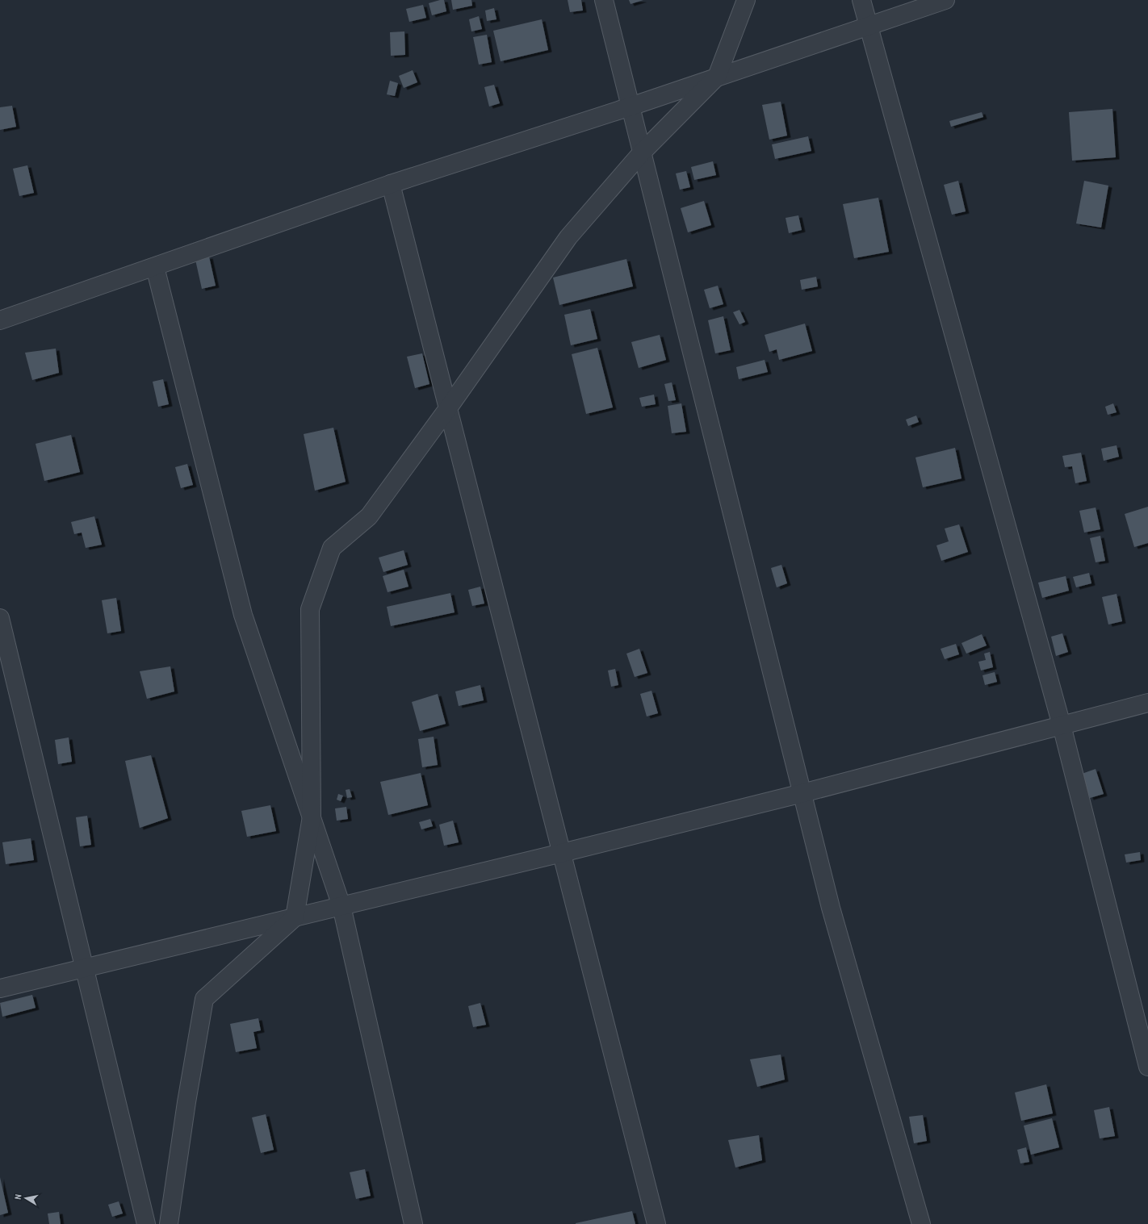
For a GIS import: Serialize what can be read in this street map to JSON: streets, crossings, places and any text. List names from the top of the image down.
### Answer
{
  "north": "left"
}
